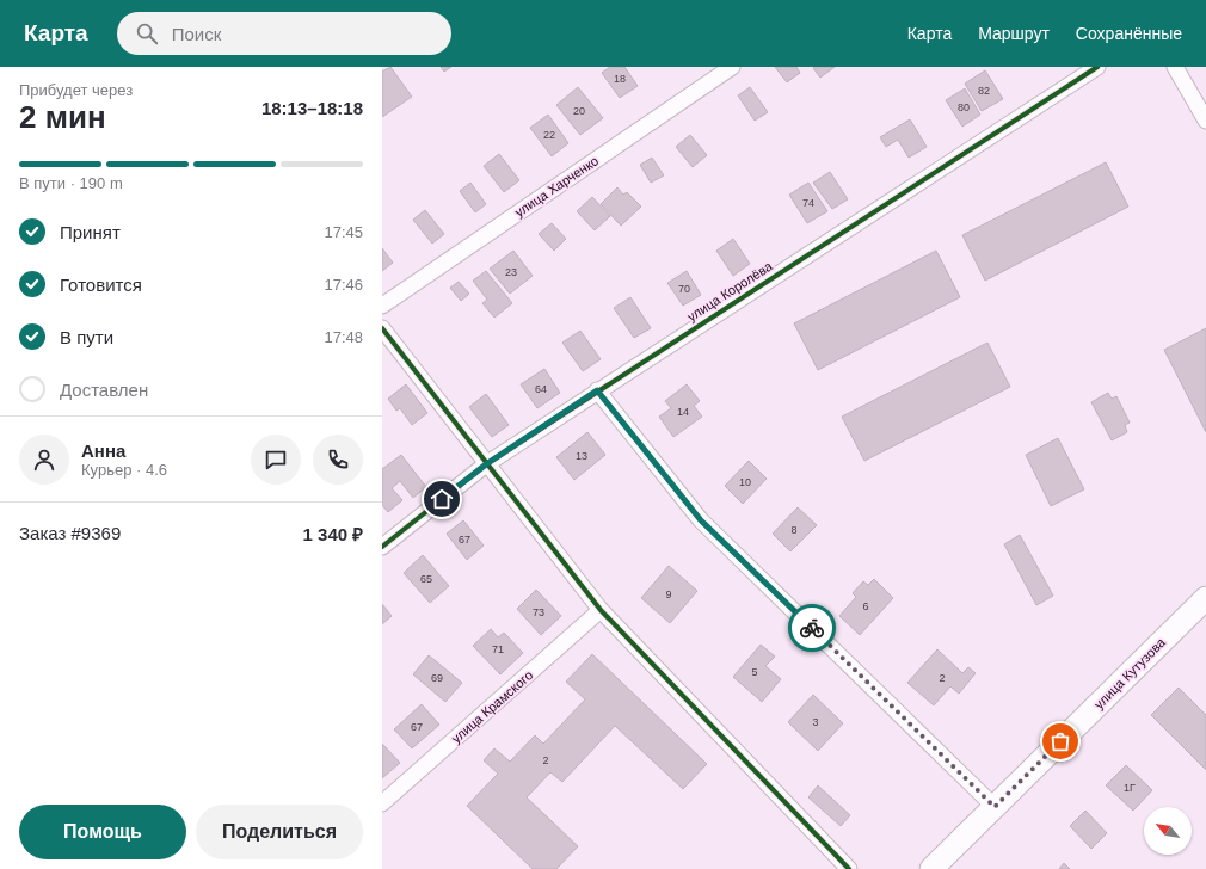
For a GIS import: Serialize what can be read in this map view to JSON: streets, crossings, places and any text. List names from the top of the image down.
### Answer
{
  "streets": {
    "main road": ["улица Кутузова"],
    "street": ["улица Харченко", "улица Королёва", "улица Крамского"]
  },
  "house_numbers": [
    "18",
    "82",
    "80",
    "20",
    "22",
    "74",
    "23",
    "70",
    "64",
    "14",
    "13",
    "10",
    "8",
    "67",
    "65",
    "9",
    "6",
    "73",
    "71",
    "5",
    "69",
    "2",
    "3",
    "67",
    "2",
    "1Г"
  ],
  "north": "top left",
  "page": {
    "header": "Карта",
    "search": "Поиск",
    "nav": ["Карта", "Маршрут", "Сохранённые"],
    "heading": ["2 мин", "Прибудет через", "18:13–18:18"],
    "panel": [
      "Анна",
      "Курьер · 4.6",
      "Заказ #9369",
      "1 340 ₽"
    ],
    "bar": "В пути · 190 m",
    "list": [
      ["Принят", "17:45"],
      ["Готовится", "17:46"],
      ["В пути", "17:48"],
      "Доставлен"
    ],
    "buttons": ["Помощь", "Поделиться"]
  }
}
